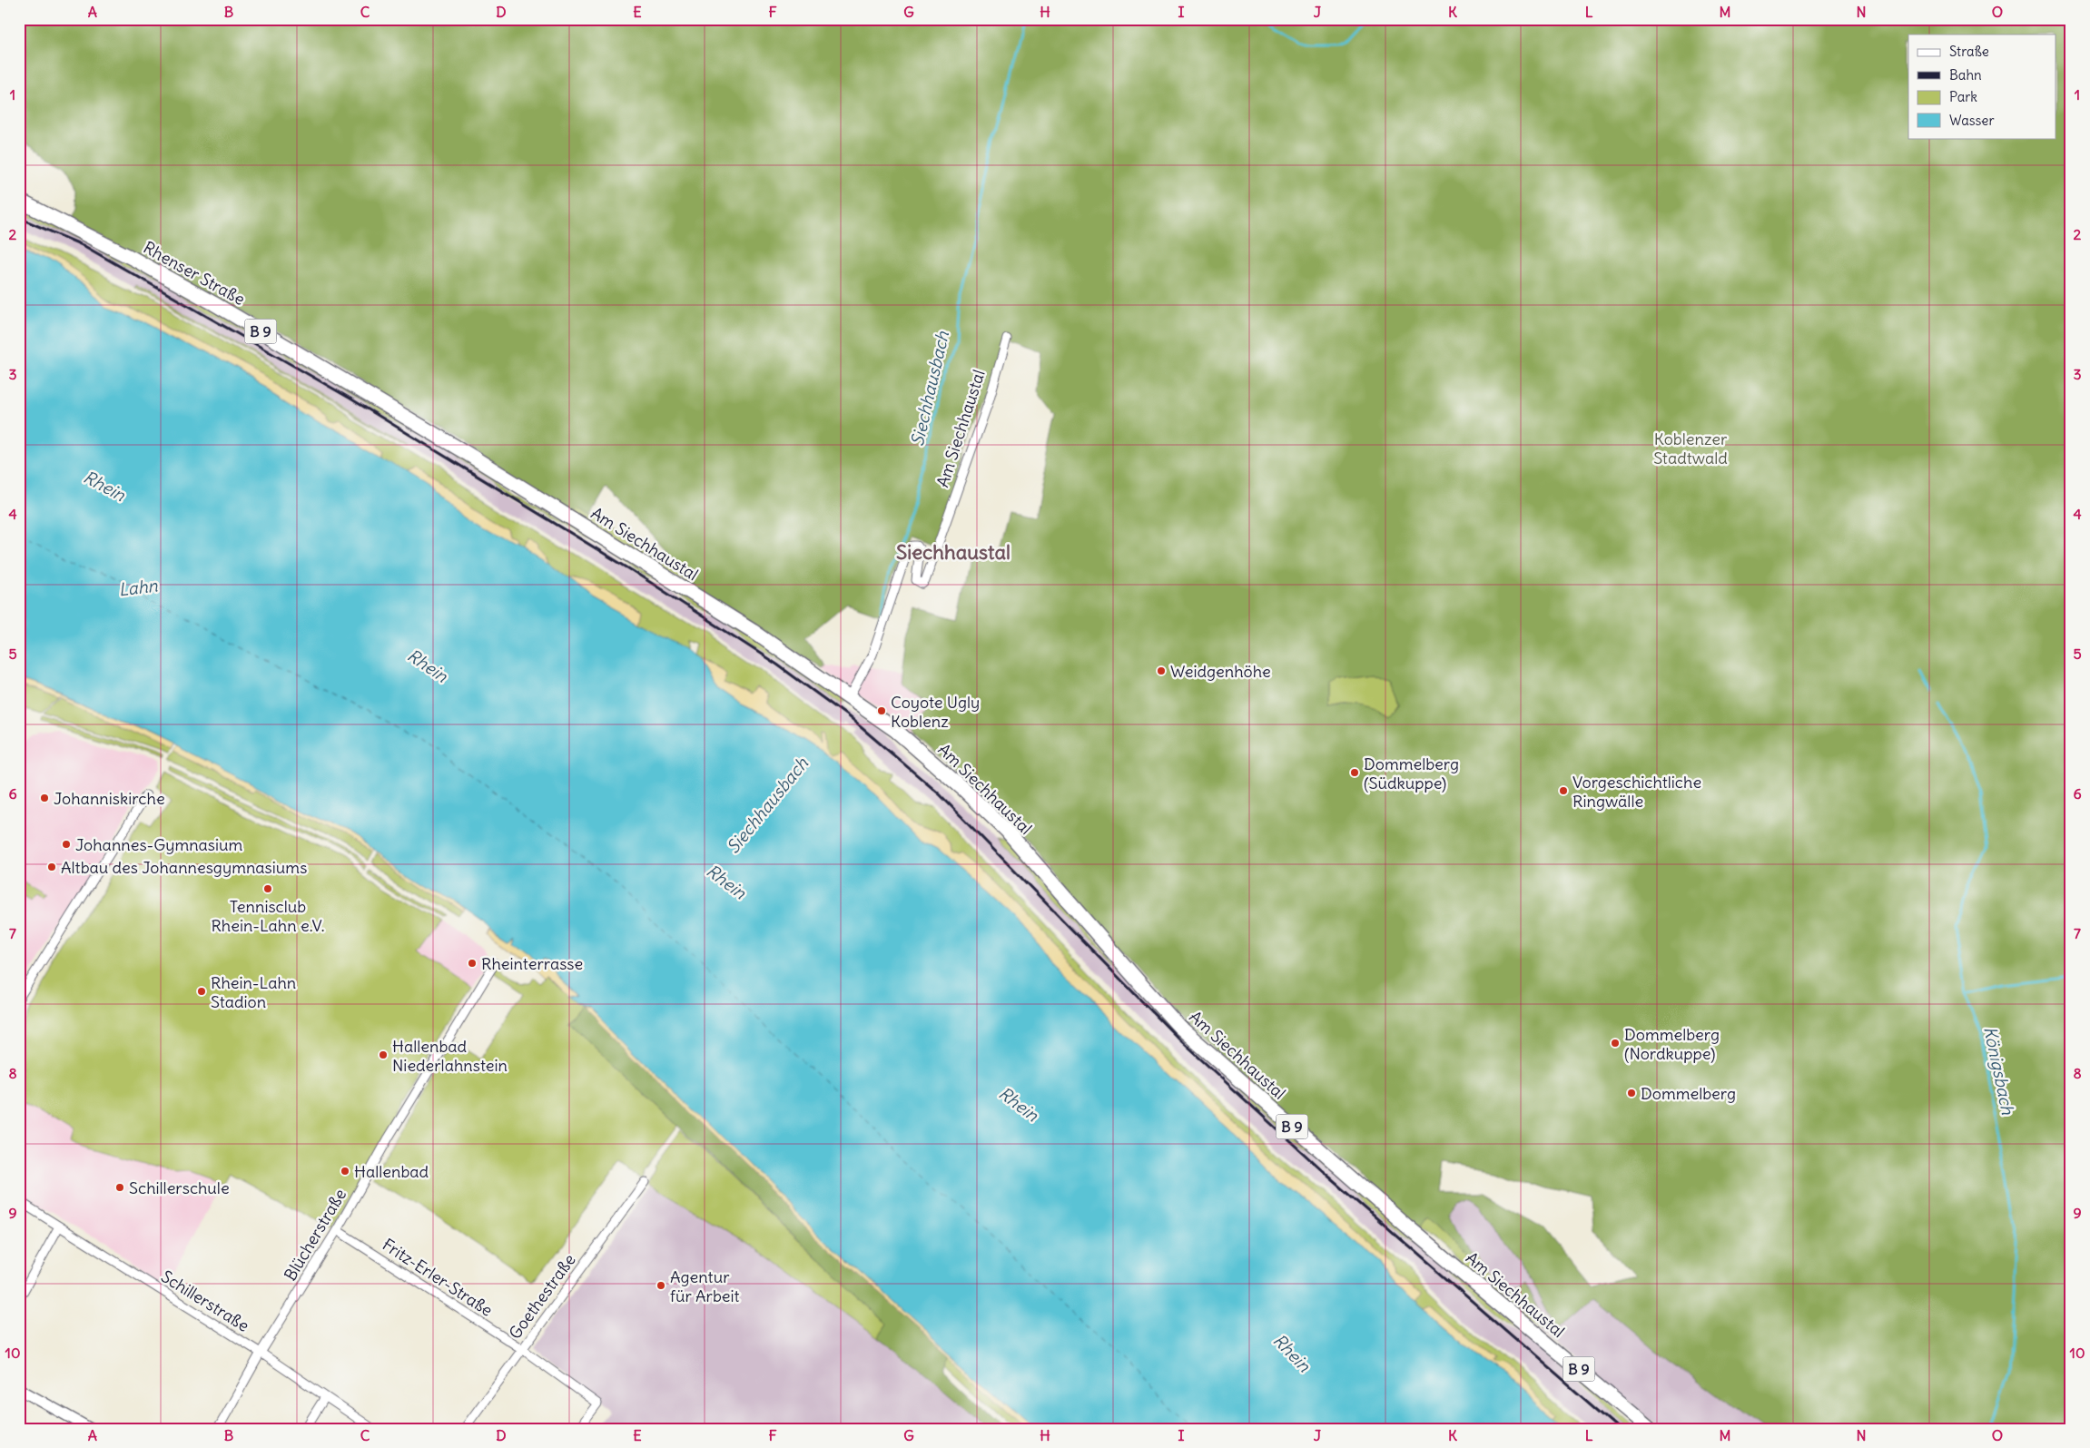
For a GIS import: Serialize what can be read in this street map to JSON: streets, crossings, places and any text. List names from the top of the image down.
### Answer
{
  "streets": {
    "main road": ["Rhenser Straße", "B 9", "Am Siechhaustal"],
    "street": [
      "Blücherstraße",
      "Fritz-Erler-Straße",
      "Goethestraße",
      "Schillerstraße"
    ]
  },
  "crossings": [
    ["Rhenser Straße", "Am Siechhaustal"],
    ["Blücherstraße", "Fritz-Erler-Straße"],
    ["Blücherstraße", "Schillerstraße"],
    ["Fritz-Erler-Straße", "Goethestraße"]
  ],
  "districts": ["Siechhaustal"],
  "water": [
    "Siechhausbach",
    "Rhein",
    "Lahn",
    "Königsbach"
  ],
  "parks": ["Koblenzer Stadtwald"],
  "places": [
    "Weidgenhöhe",
    "Coyote Ugly Koblenz",
    "Dommelberg (Südkuppe)",
    "Vorgeschichtliche Ringwälle",
    "Johanniskirche",
    "Johannes-Gymnasium",
    "Altbau des Johannesgymnasiums",
    "Tennisclub Rhein-Lahn e.V.",
    "Rheinterrasse",
    "Rhein-Lahn Stadion",
    "Dommelberg (Nordkuppe)",
    "Hallenbad Niederlahnstein",
    "Dommelberg",
    "Hallenbad",
    "Schillerschule",
    "Agentur für Arbeit"
  ],
  "legend": [
    "Straße",
    "Bahn",
    "Park",
    "Wasser"
  ],
  "grid": {
    "columns": [
      "A",
      "B",
      "C",
      "D",
      "E",
      "F",
      "G",
      "H",
      "I",
      "J",
      "K",
      "L",
      "M",
      "N",
      "O"
    ],
    "rows": [
      "1",
      "2",
      "3",
      "4",
      "5",
      "6",
      "7",
      "8",
      "9",
      "10"
    ]
  }
}
